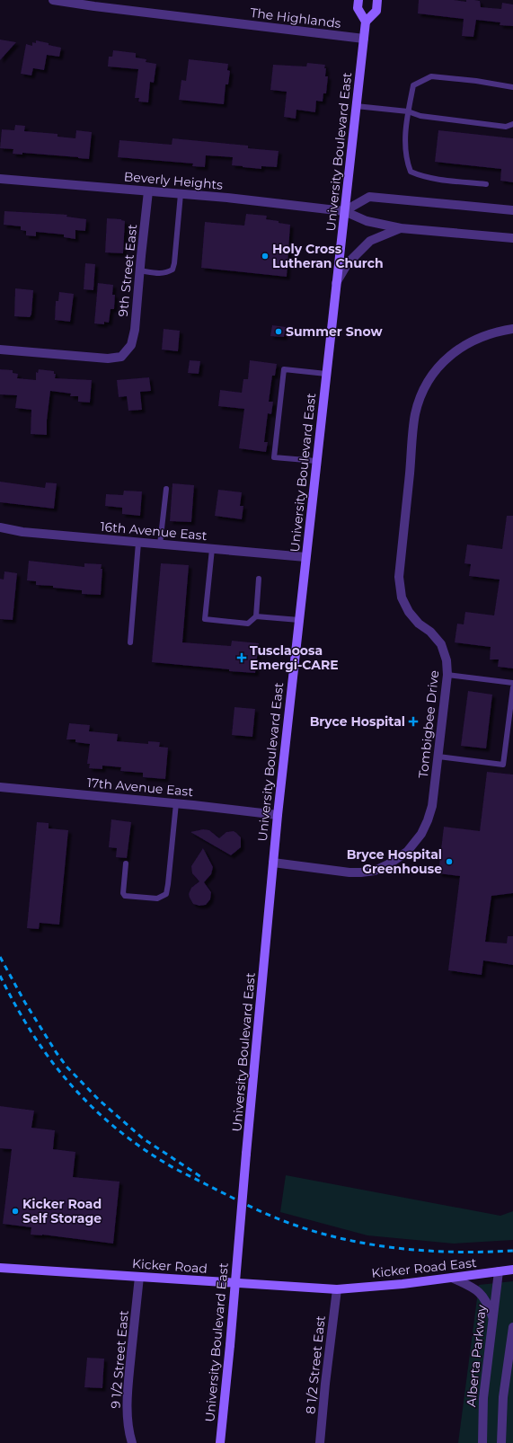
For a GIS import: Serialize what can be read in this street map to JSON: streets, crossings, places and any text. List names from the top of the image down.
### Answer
{
  "streets": {
    "main road": ["University Boulevard East", "Kicker Road", "Kicker Road East"],
    "street": [
      "The Highlands",
      "Beverly Heights",
      "9th Street East",
      "16th Avenue East",
      "Tombigbee Drive",
      "17th Avenue East",
      "Alberta Parkway",
      "9 1/2 Street East",
      "8 1/2 Street East"
    ]
  },
  "crossings": [
    ["The Highlands", "University Boulevard East"],
    ["University Boulevard East", "Beverly Heights"],
    ["University Boulevard East", "16th Avenue East"],
    ["University Boulevard East", "Tombigbee Drive"],
    ["University Boulevard East", "17th Avenue East"],
    ["Beverly Heights", "9th Street East"],
    ["Kicker Road", "Kicker Road East"],
    ["Kicker Road", "9 1/2 Street East"],
    ["Kicker Road", "8 1/2 Street East"],
    ["Kicker Road East", "Alberta Parkway"],
    ["Kicker Road East", "8 1/2 Street East"]
  ],
  "places": {
    "other": [
      "Holy Cross Lutheran Church",
      "Summer Snow",
      "Bryce Hospital Greenhouse",
      "Kicker Road Self Storage"
    ],
    "health": ["Tusclaoosa Emergi-CARE", "Bryce Hospital"]
  }
}
